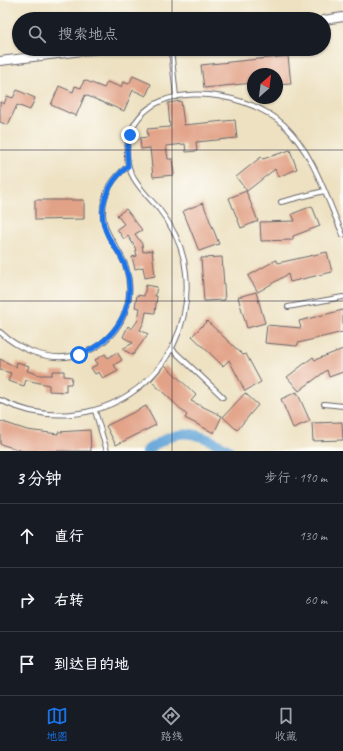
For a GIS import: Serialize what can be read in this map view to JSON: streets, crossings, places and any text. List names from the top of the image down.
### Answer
{
  "north": "top right",
  "page": {
    "search": "搜索地点",
    "heading": ["3 分钟", "步行 · 190 m"],
    "list": [
      ["直行", "130 m"],
      ["右转", "60 m"],
      "到达目的地"
    ],
    "nav": ["地图", "路线", "收藏"]
  }
}
